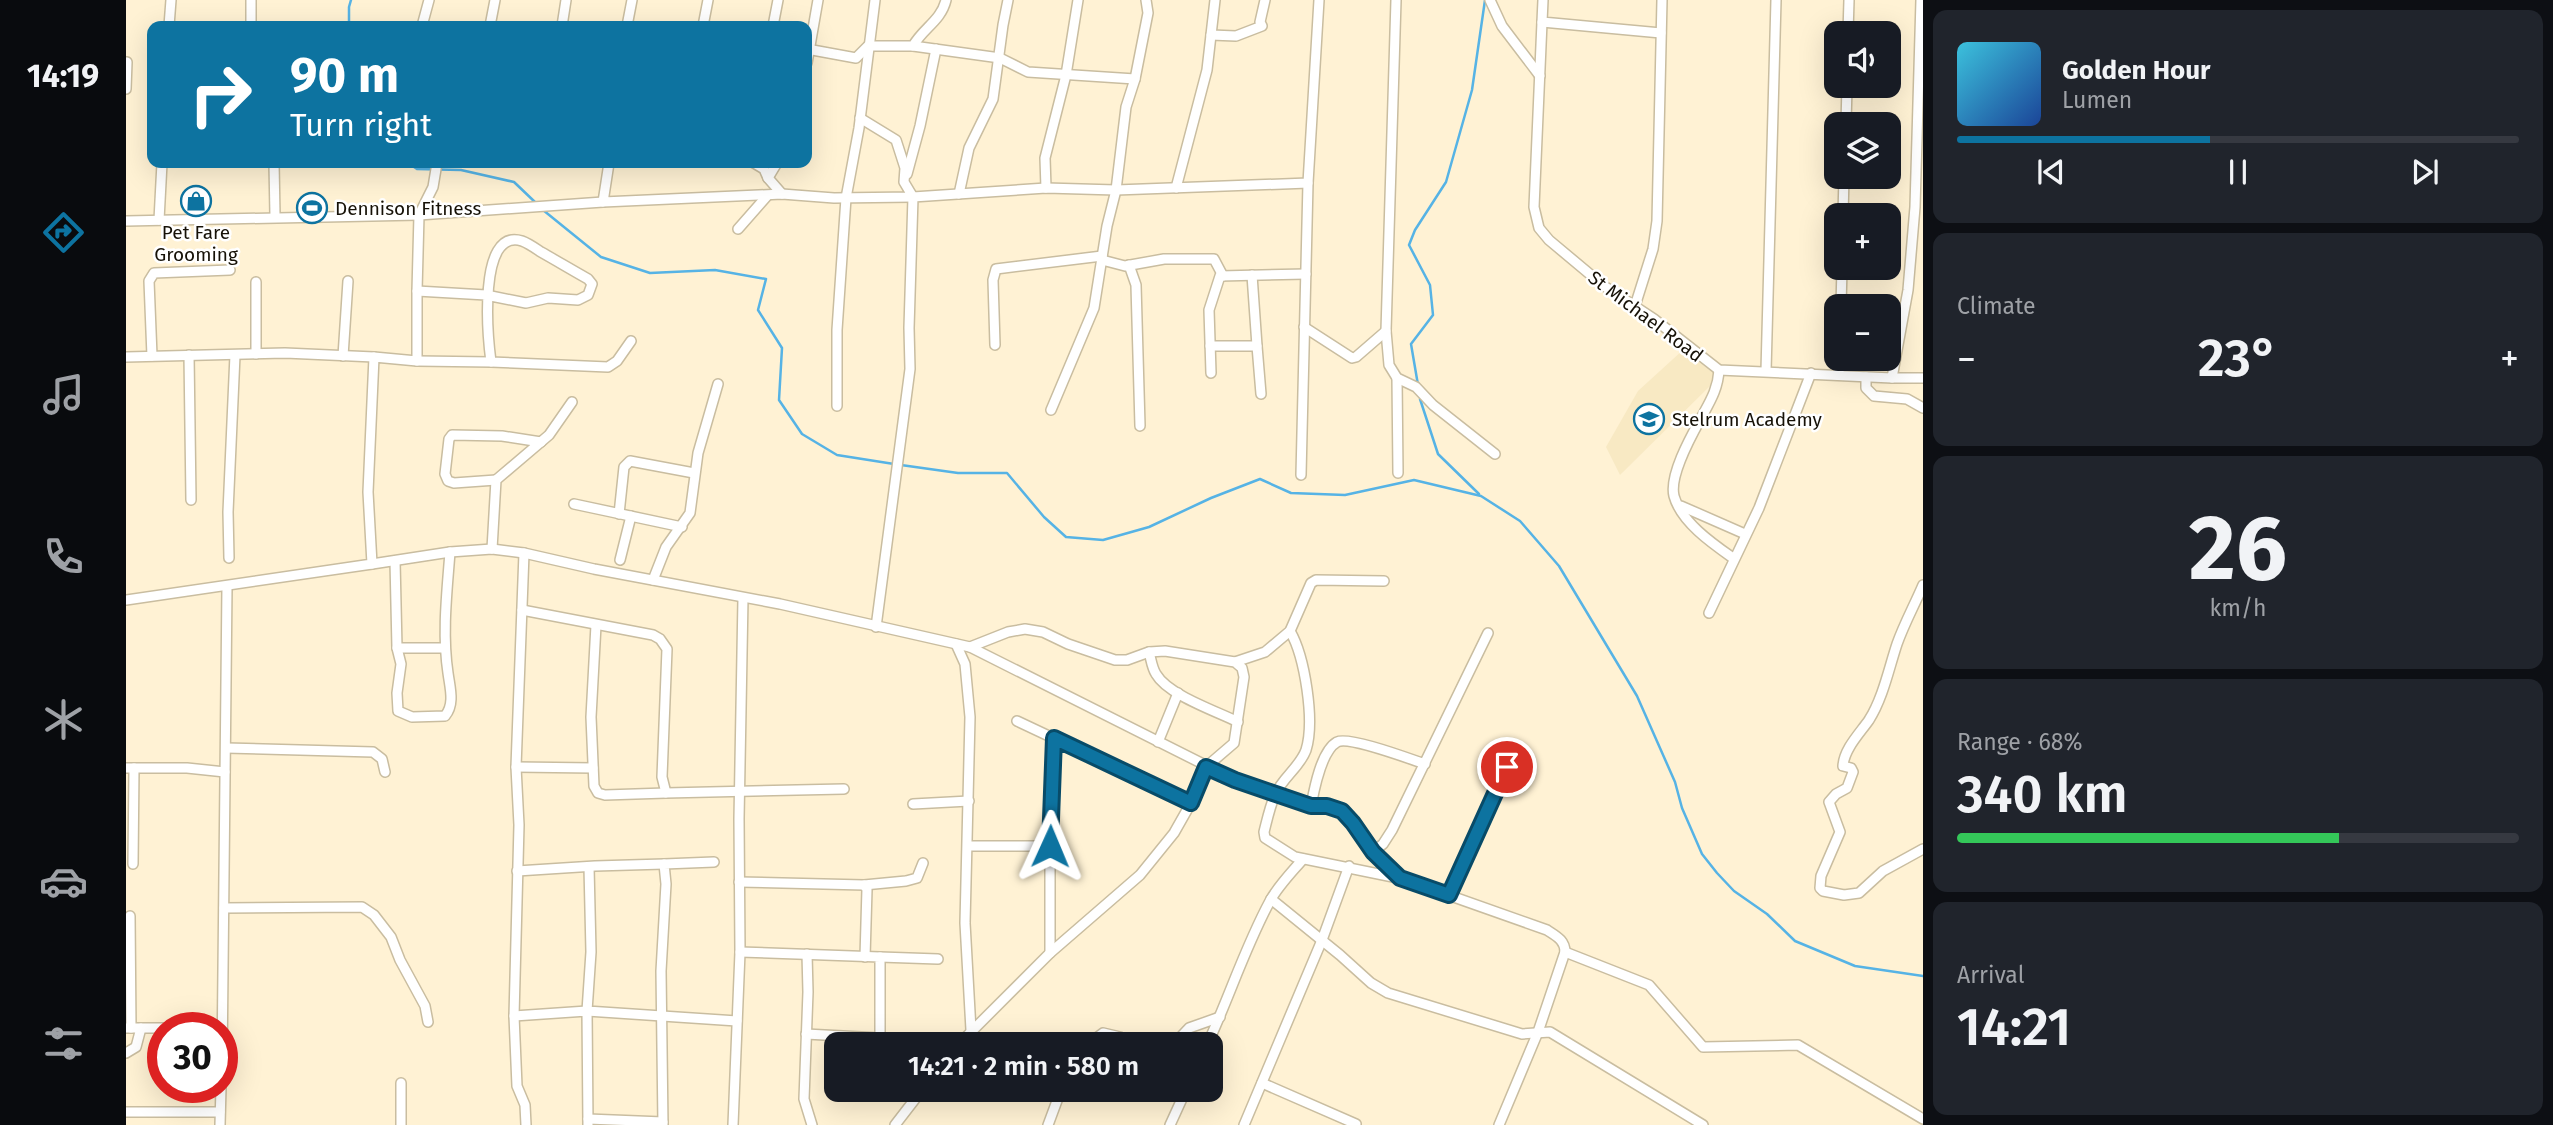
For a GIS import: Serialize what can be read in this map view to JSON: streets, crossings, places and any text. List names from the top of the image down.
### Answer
{
  "streets": {
    "street": ["St Michael Road"]
  },
  "places": {
    "shop": ["Pet Fare Grooming"],
    "sports": ["Dennison Fitness"],
    "school or university": ["Stelrum Academy"]
  },
  "page": {
    "tabs": "14:19",
    "map_buttons": ["+", "−"],
    "turn": ["90 m", "Turn right"],
    "song": ["Golden Hour", "Lumen"],
    "tile": [
      "Climate",
      ["26", "km/h"],
      ["Range · 68%", "340 km"],
      ["Arrival", "14:21"]
    ],
    "heat": ["−", "23°", "+"],
    "limit": "30",
    "trip": "14:21 · 2 min · 580 m"
  }
}
